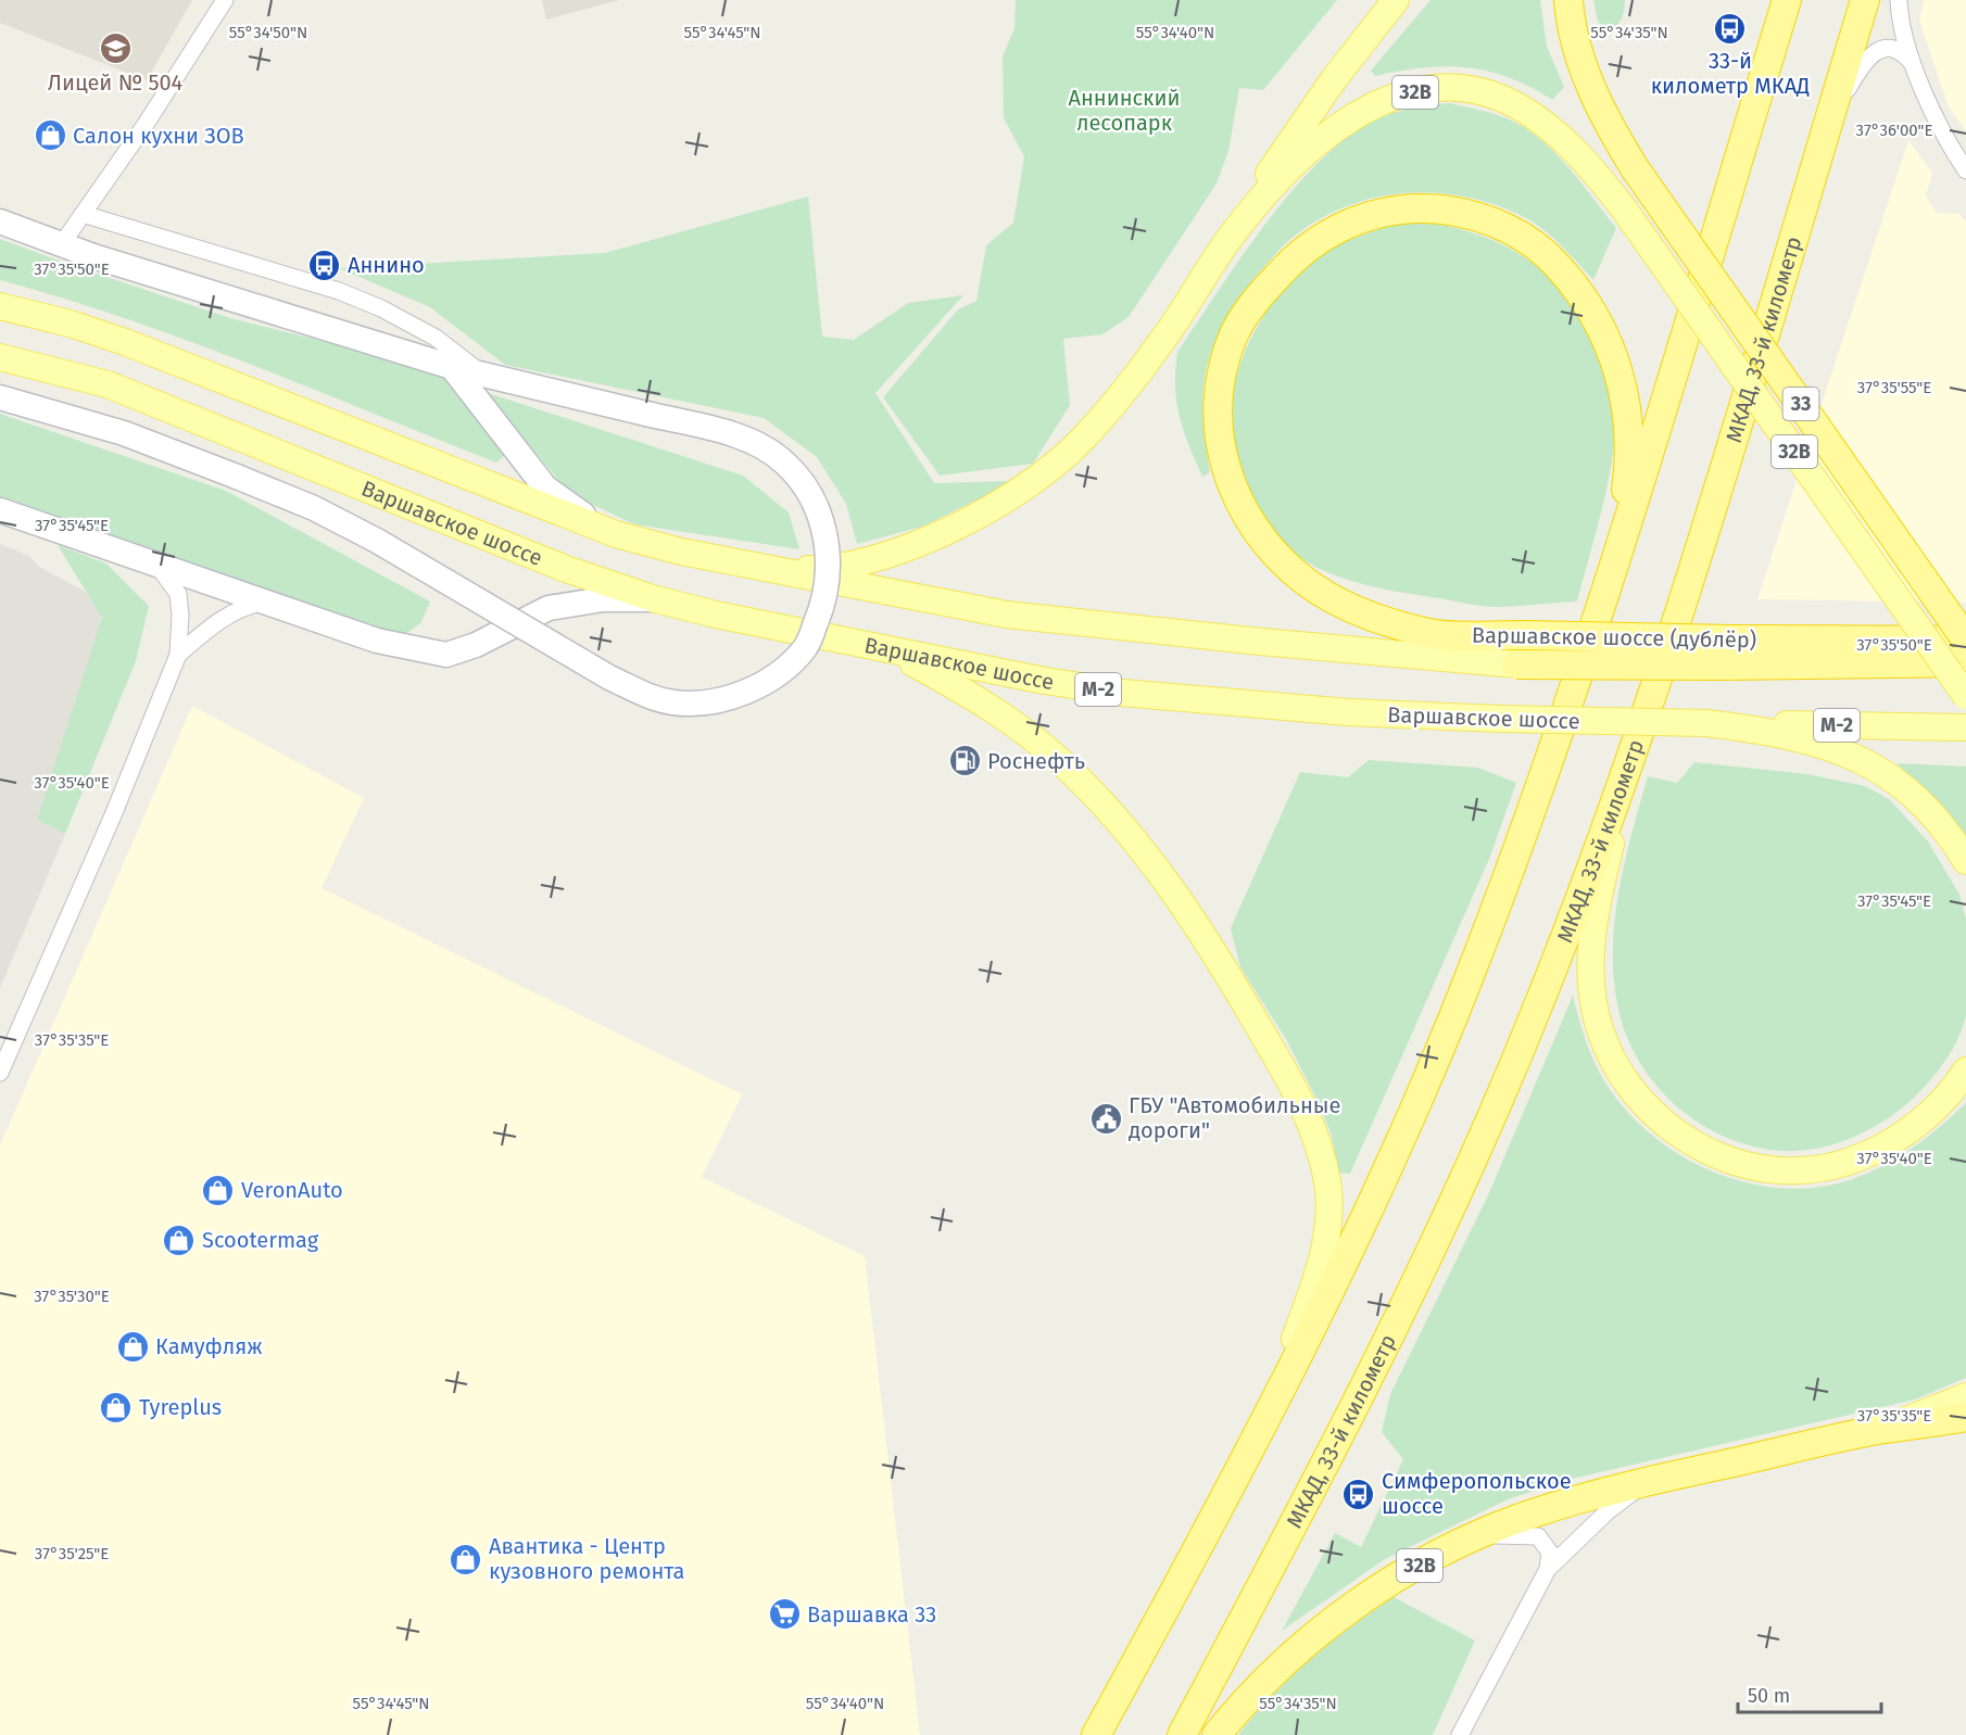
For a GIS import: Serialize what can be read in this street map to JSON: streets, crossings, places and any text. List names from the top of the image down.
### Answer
{
  "streets": {
    "highway": [
      "32B",
      "МКАД, 33-й километр",
      "33",
      "Варшавское шоссе (дублёр)"
    ],
    "main road": ["Варшавское шоссе", "М-2"]
  },
  "crossings": [
    ["33", "Варшавское шоссе (дублёр)"]
  ],
  "parks": ["Аннинский лесопарк"],
  "places": {
    "bus stop": ["33-й километр МКАД", "Аннино", "Симферопольское шоссе"],
    "school or university": ["Лицей № 504"],
    "shop": [
      "Салон кухни ЗОВ",
      "VeronAuto",
      "Scootermag",
      "Камуфляж",
      "Tyreplus",
      "Авантика - Центр кузовного ремонта"
    ],
    "fuel station": ["Роснефть"],
    "public building": ["ГБУ \"Автомобильные дороги\""],
    "supermarket": ["Варшавка 33"]
  },
  "scale_bar": "50 m",
  "coordinates": [
    "55°34'50\"N",
    "55°34'45\"N",
    "55°34'40\"N",
    "55°34'35\"N",
    "37°36'00\"E",
    "37°35'50\"E",
    "37°35'55\"E",
    "37°35'45\"E",
    "37°35'40\"E",
    "37°35'35\"E",
    "37°35'30\"E",
    "37°35'25\"E"
  ]
}
